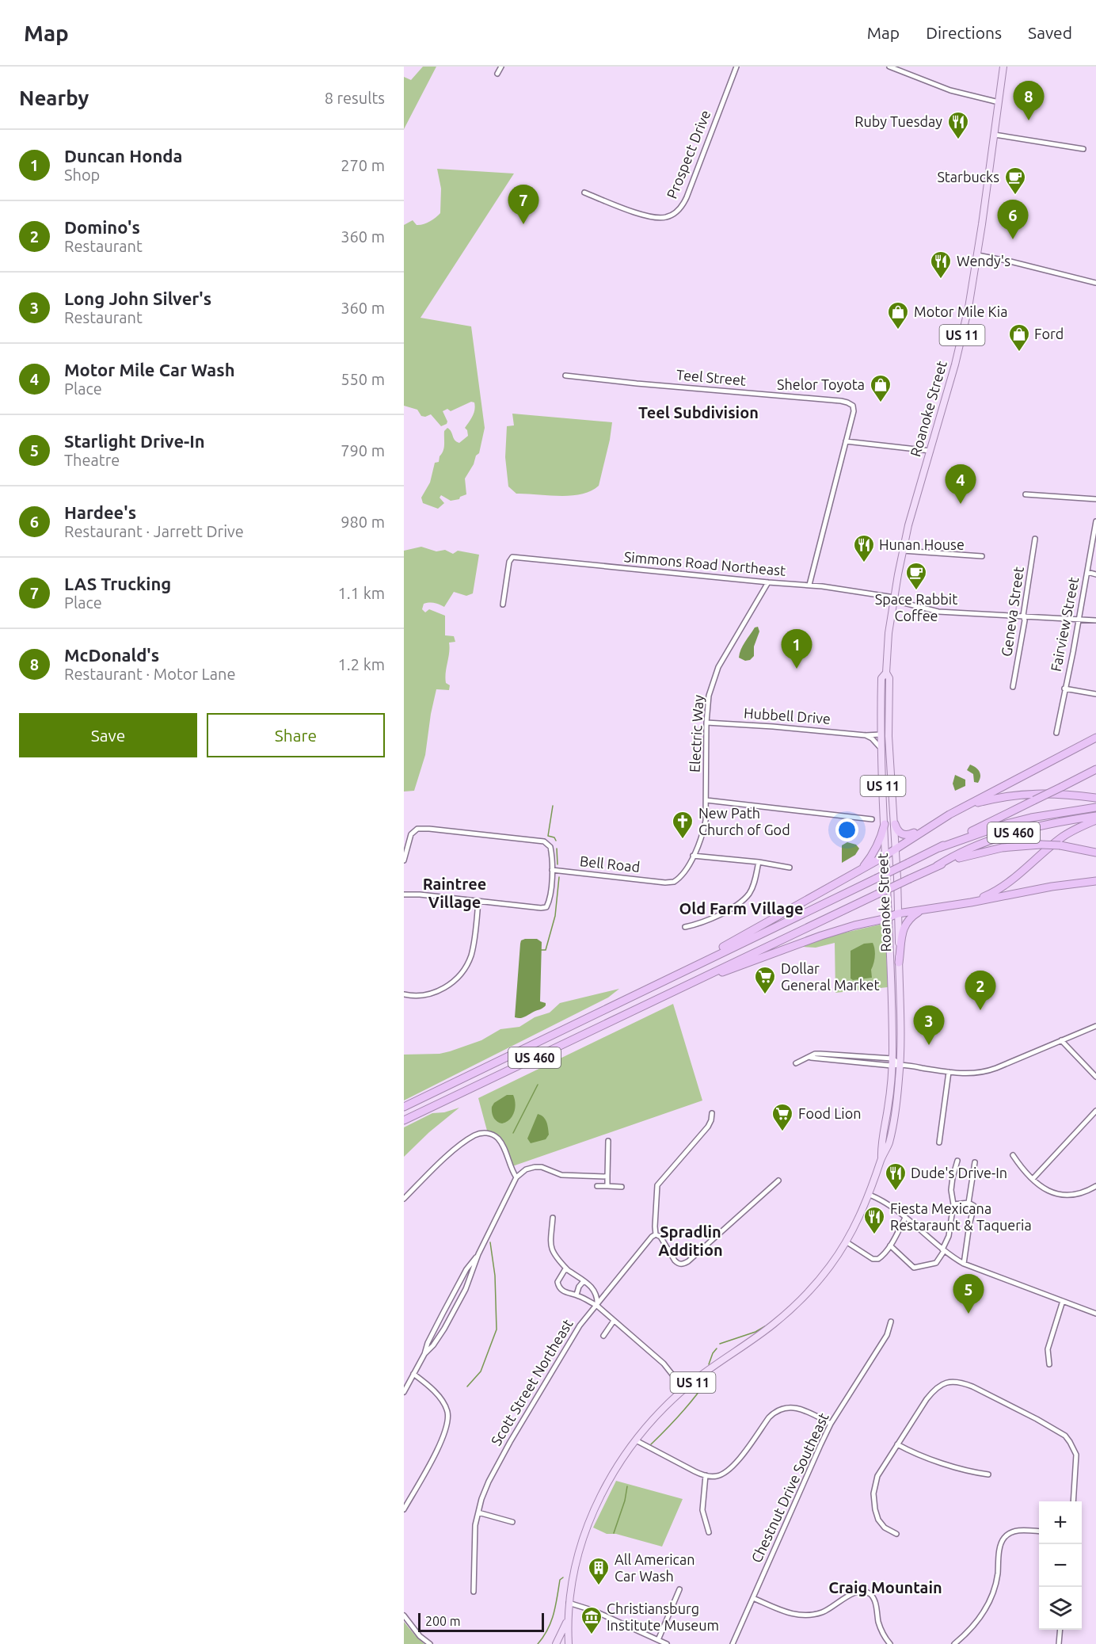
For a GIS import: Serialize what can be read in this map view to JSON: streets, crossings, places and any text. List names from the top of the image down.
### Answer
{
  "streets": {
    "highway": ["US 460"],
    "main road": ["US 11", "Roanoke Street"],
    "street": [
      "Prospect Drive",
      "Teel Street",
      "Simmons Road Northeast",
      "Geneva Street",
      "Fairview Street",
      "Hubbell Drive",
      "Electric Way",
      "Bell Road",
      "Scott Street Northeast",
      "Chestnut Drive Southeast"
    ]
  },
  "crossings": [
    ["Roanoke Street", "Simmons Road Northeast"],
    ["Roanoke Street", "Hubbell Drive"],
    ["Simmons Road Northeast", "Geneva Street"],
    ["Simmons Road Northeast", "Fairview Street"],
    ["Simmons Road Northeast", "Electric Way"],
    ["Hubbell Drive", "Electric Way"],
    ["Electric Way", "Bell Road"]
  ],
  "districts": [
    "Teel Subdivision",
    "Raintree Village",
    "Old Farm Village",
    "Spradlin Addition",
    "Craig Mountain"
  ],
  "places": {
    "restaurant": [
      "Ruby Tuesday",
      "Wendy's",
      "Hunan House",
      "Dude's Drive-In",
      "Fiesta Mexicana Restaraunt & Taqueria"
    ],
    "cafe": ["Starbucks", "Space Rabbit Coffee"],
    "shop": ["Motor Mile Kia", "Ford", "Shelor Toyota"],
    "church": ["New Path Church of God"],
    "supermarket": ["Dollar General Market", "Food Lion"],
    "building": ["All American Car Wash"],
    "museum": ["Christiansburg Institute Museum"]
  },
  "scale_bar": "200 m",
  "page": {
    "header": "Map",
    "nav": ["Map", "Directions", "Saved"],
    "heading": ["Nearby", "8 results"],
    "pins": [
      "8",
      "7",
      "6",
      "4",
      "1",
      "2",
      "3",
      "5"
    ],
    "list": [
      {
        "mark": "1",
        "name": "Duncan Honda",
        "note": "Shop",
        "value": "270 m"
      },
      {
        "mark": "2",
        "name": "Domino's",
        "note": "Restaurant",
        "value": "360 m"
      },
      {
        "mark": "3",
        "name": "Long John Silver's",
        "note": "Restaurant",
        "value": "360 m"
      },
      {
        "mark": "4",
        "name": "Motor Mile Car Wash",
        "note": "Place",
        "value": "550 m"
      },
      {
        "mark": "5",
        "name": "Starlight Drive-In",
        "note": "Theatre",
        "value": "790 m"
      },
      {
        "mark": "6",
        "name": "Hardee's",
        "note": "Restaurant · Jarrett Drive",
        "value": "980 m"
      },
      {
        "mark": "7",
        "name": "LAS Trucking",
        "note": "Place",
        "value": "1.1 km"
      },
      {
        "mark": "8",
        "name": "McDonald's",
        "note": "Restaurant · Motor Lane",
        "value": "1.2 km"
      }
    ],
    "buttons": ["Save", "Share"],
    "map_buttons": ["+", "−"],
    "scale": "200 m"
  }
}
